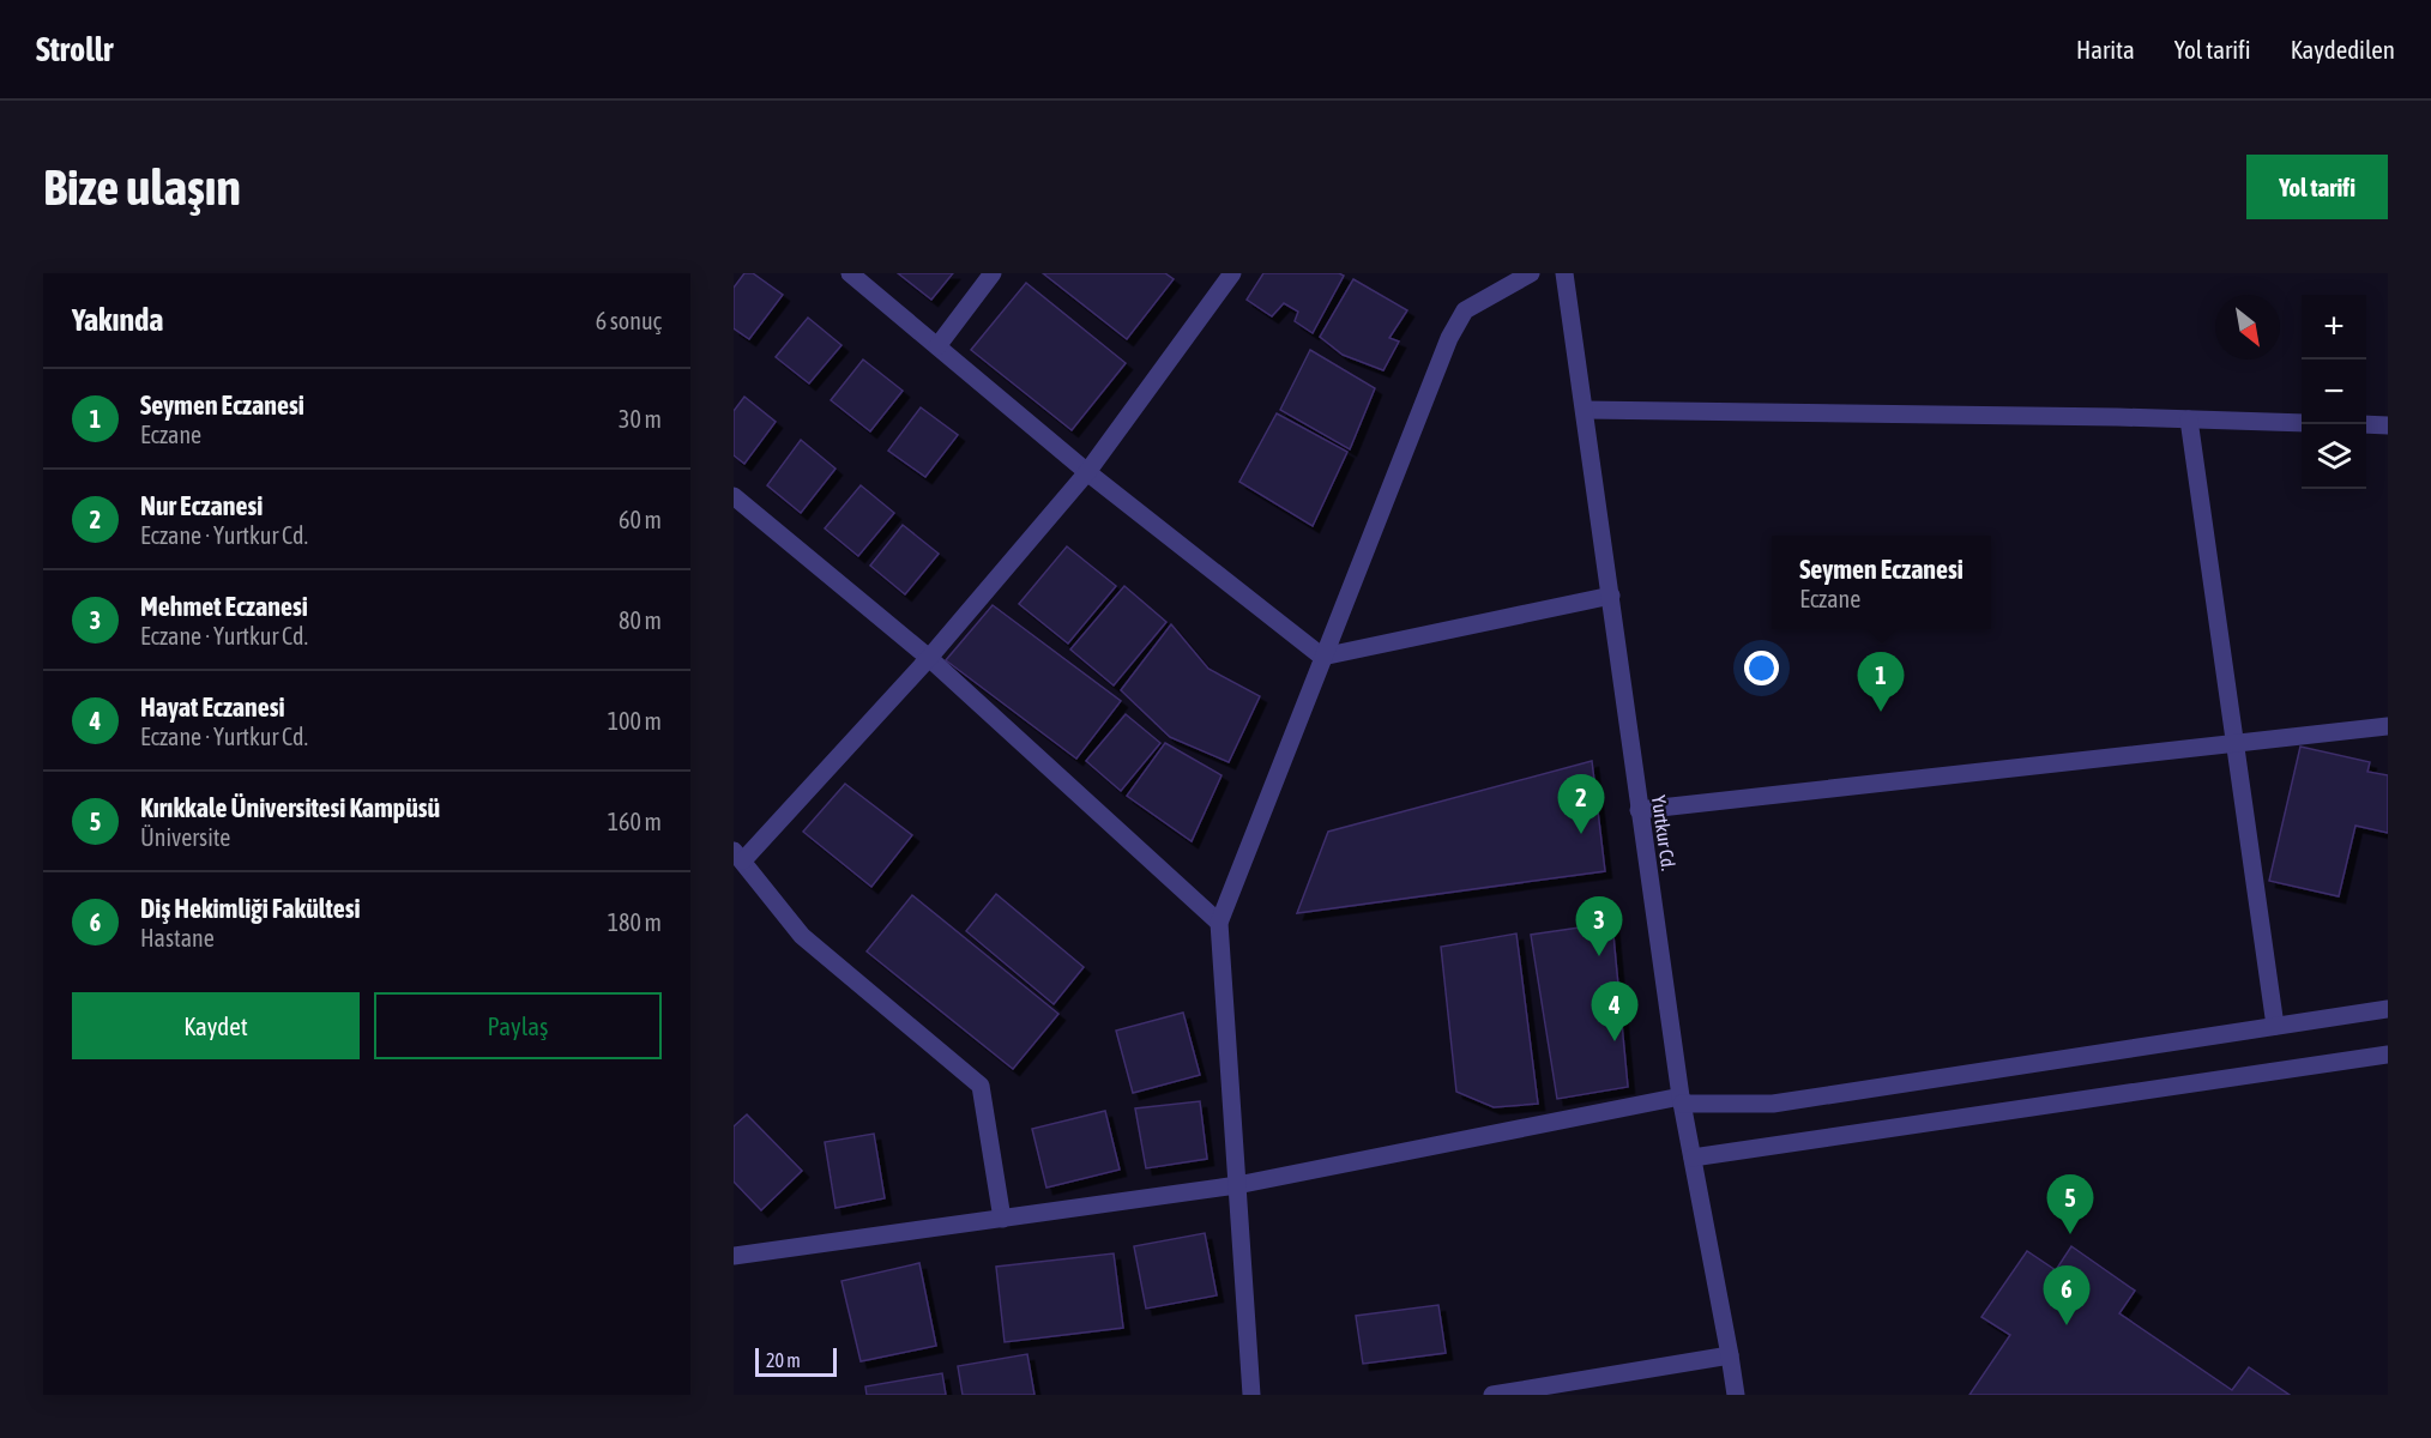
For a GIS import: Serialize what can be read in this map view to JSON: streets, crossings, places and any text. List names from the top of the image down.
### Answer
{
  "streets": {
    "street": ["Yurtkur Cd."]
  },
  "scale_bar": "20 m",
  "north": "bottom right",
  "page": {
    "header": "Strollr",
    "nav": ["Harita", "Yol tarifi", "Kaydedilen"],
    "buttons": [
      "Yol tarifi",
      ["Kaydet", "Paylaş"]
    ],
    "title": "Bize ulaşın",
    "heading": ["Yakında", "6 sonuç"],
    "map_buttons": ["+", "−"],
    "list": [
      {
        "mark": "1",
        "name": "Seymen Eczanesi",
        "note": "Eczane",
        "value": "30 m"
      },
      {
        "mark": "2",
        "name": "Nur Eczanesi",
        "note": "Eczane · Yurtkur Cd.",
        "value": "60 m"
      },
      {
        "mark": "3",
        "name": "Mehmet Eczanesi",
        "note": "Eczane · Yurtkur Cd.",
        "value": "80 m"
      },
      {
        "mark": "4",
        "name": "Hayat Eczanesi",
        "note": "Eczane · Yurtkur Cd.",
        "value": "100 m"
      },
      {
        "mark": "5",
        "name": "Kırıkkale Üniversitesi Kampüsü",
        "note": "Üniversite",
        "value": "160 m"
      },
      {
        "mark": "6",
        "name": "Diş Hekimliği Fakültesi",
        "note": "Hastane",
        "value": "180 m"
      }
    ],
    "popup": ["Seymen Eczanesi", "Eczane"],
    "pins": [
      "1",
      "2",
      "3",
      "4",
      "5",
      "6"
    ],
    "scale": "20 m"
  }
}
